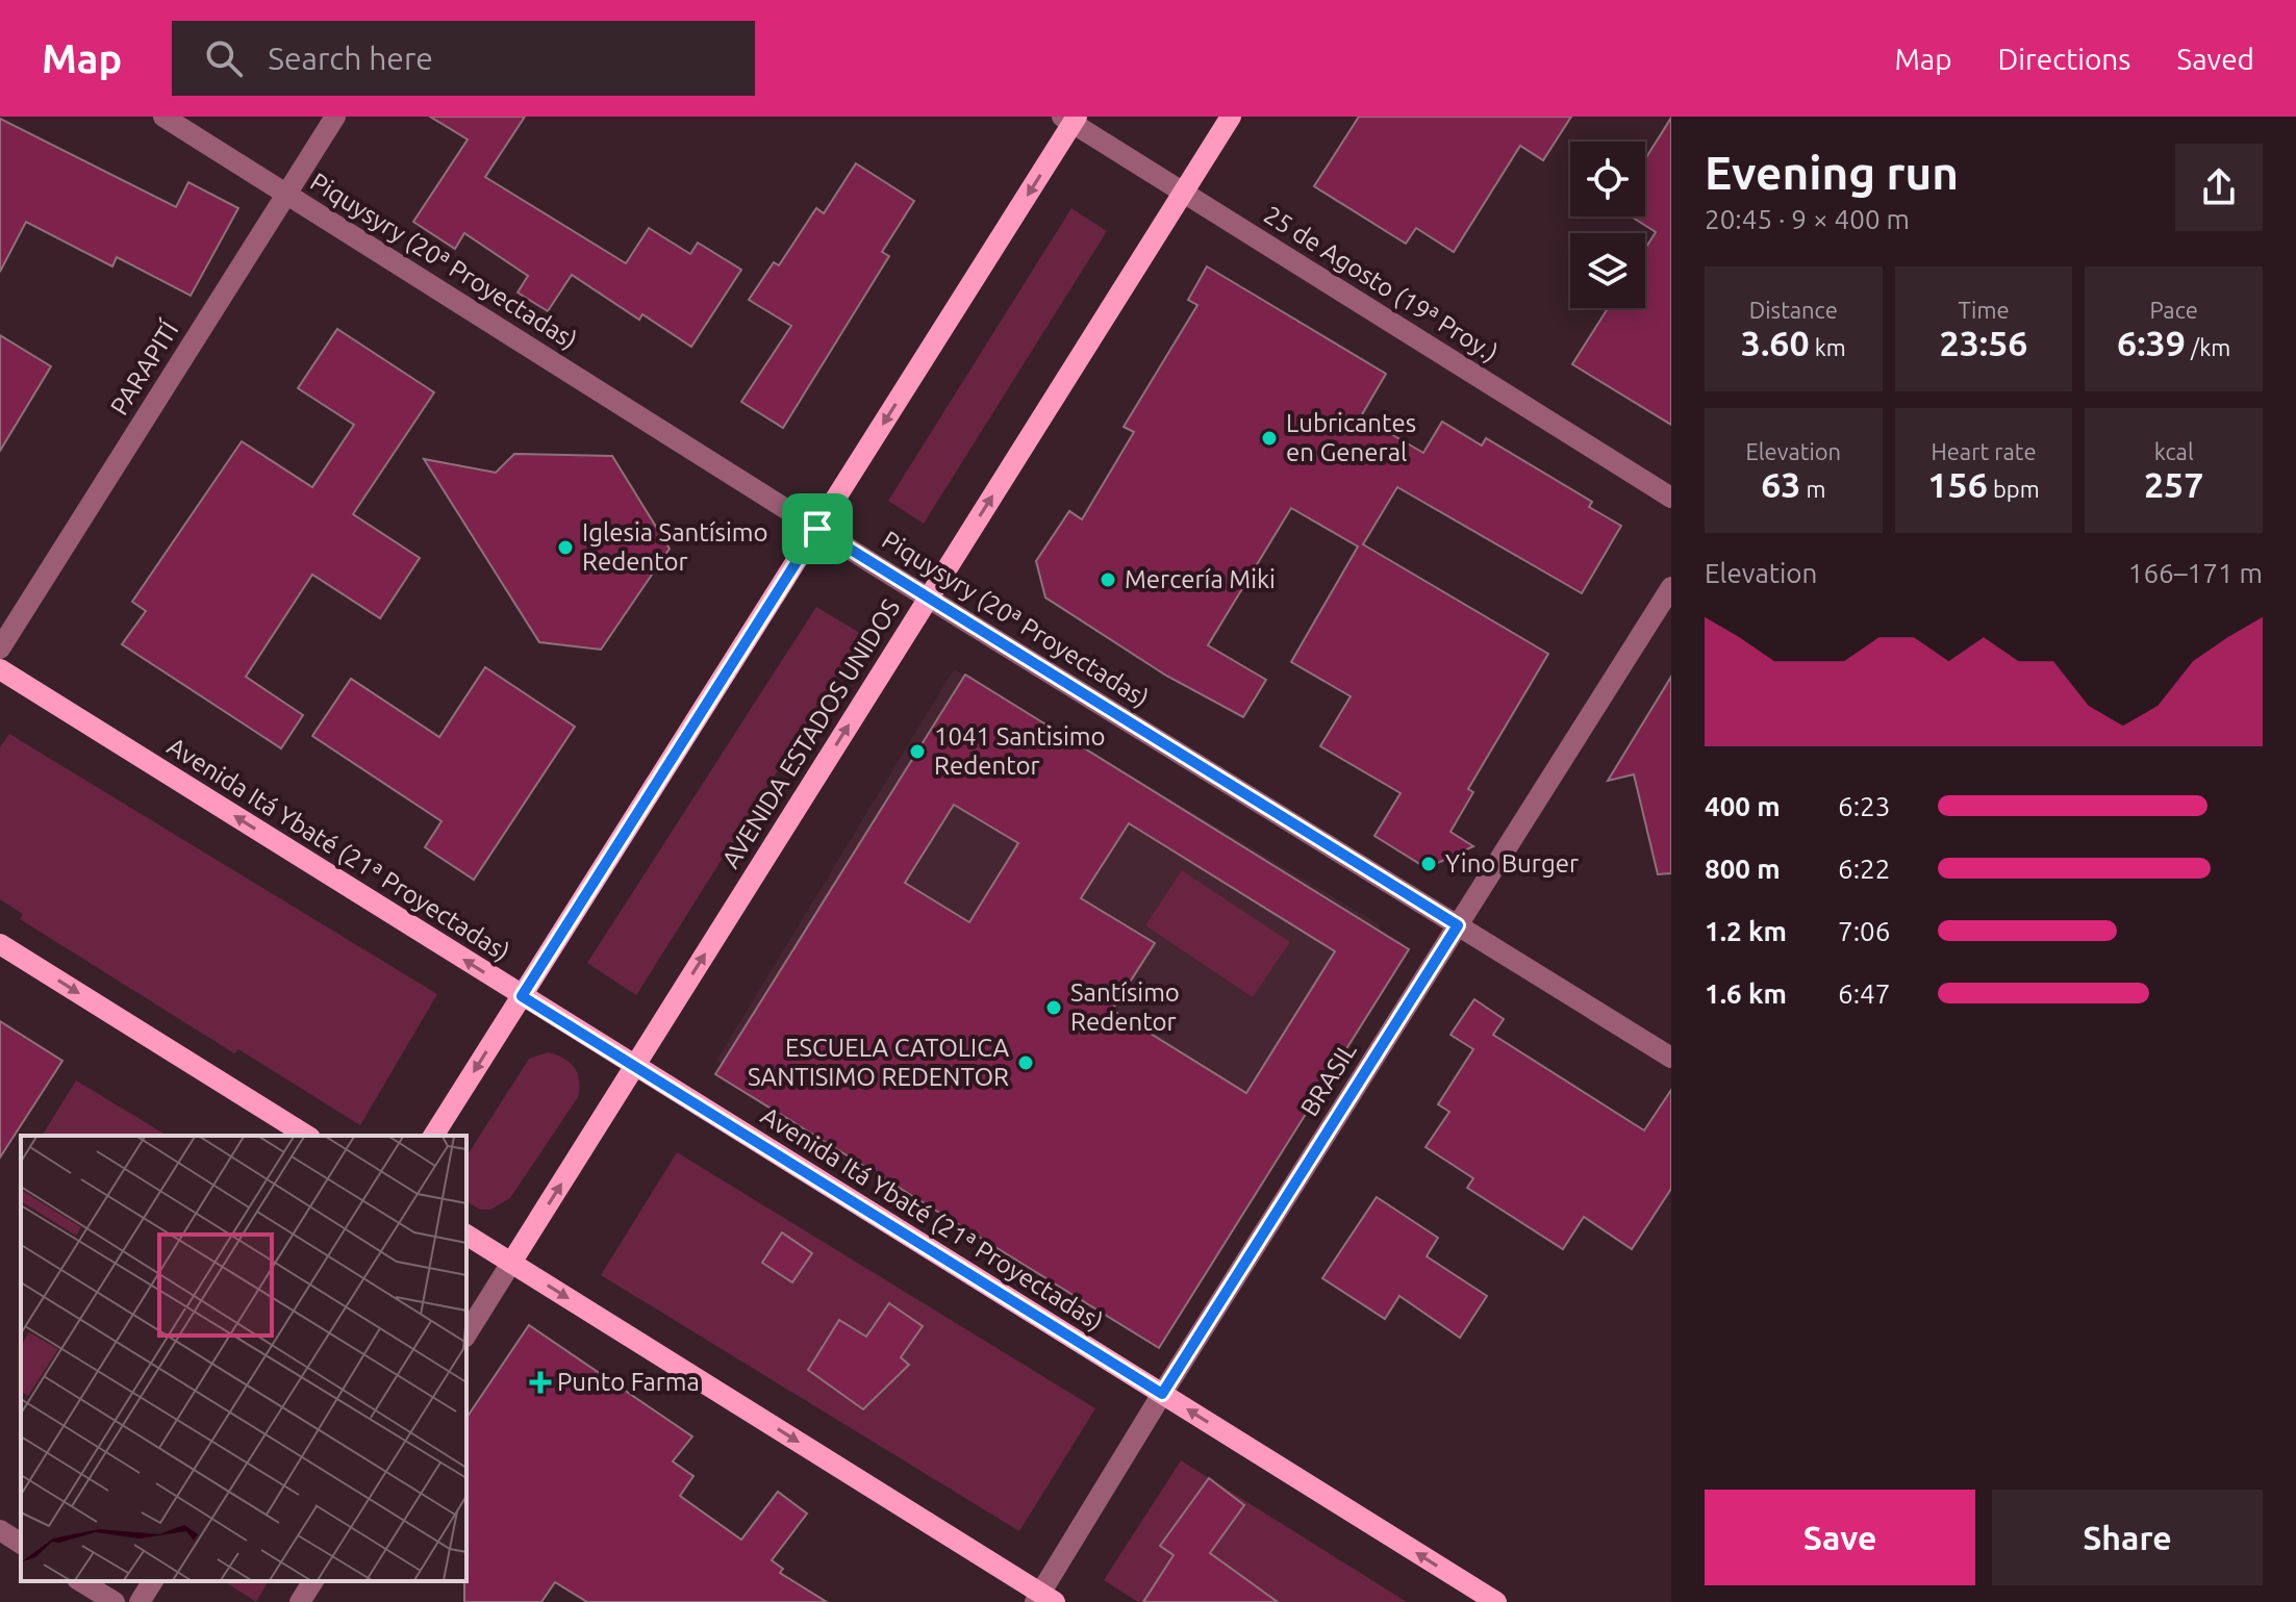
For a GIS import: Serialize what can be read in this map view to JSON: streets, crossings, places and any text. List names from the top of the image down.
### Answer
{
  "streets": {
    "main road": ["AVENIDA ESTADOS UNIDOS", "Avenida Itá Ybaté (21ª Proyectadas)"],
    "street": [
      "Piquysyry (20ª Proyectadas)",
      "25 de Agosto (19ª Proy.)",
      "PARAPITÍ",
      "BRASIL"
    ]
  },
  "crossings": [
    ["Piquysyry (20ª Proyectadas)", "PARAPITÍ"],
    ["Piquysyry (20ª Proyectadas)", "AVENIDA ESTADOS UNIDOS"],
    ["Piquysyry (20ª Proyectadas)", "BRASIL"],
    ["25 de Agosto (19ª Proy.)", "AVENIDA ESTADOS UNIDOS"],
    ["AVENIDA ESTADOS UNIDOS", "Avenida Itá Ybaté (21ª Proyectadas)"],
    ["Avenida Itá Ybaté (21ª Proyectadas)", "BRASIL"]
  ],
  "one_way": ["Avenida Itá Ybaté (21ª Proyectadas)"],
  "places": {
    "other": [
      "Lubricantes en General",
      "Iglesia Santísimo Redentor",
      "Mercería Miki",
      "1041 Santisimo Redentor",
      "Yino Burger",
      "Santísimo Redentor",
      "ESCUELA CATOLICA SANTISIMO REDENTOR"
    ],
    "health": ["Punto Farma"]
  },
  "page": {
    "header": "Map",
    "search": "Search here",
    "nav": ["Map", "Directions", "Saved"],
    "heading": ["Evening run", "20:45 · 9 × 400 m"],
    "stats": [
      ["Distance", "3.60 km"],
      ["Time", "23:56"],
      ["Pace", "6:39 /km"],
      ["Elevation", "63 m"],
      ["Heart rate", "156 bpm"],
      ["kcal", "257"]
    ],
    "chart": ["Elevation", "166–171 m"],
    "list": [
      {
        "name": "400 m",
        "note": "6:23"
      },
      {
        "name": "800 m",
        "note": "6:22"
      },
      {
        "name": "1.2 km",
        "note": "7:06"
      },
      {
        "name": "1.6 km",
        "note": "6:47"
      }
    ],
    "buttons": ["Save", "Share"]
  }
}
